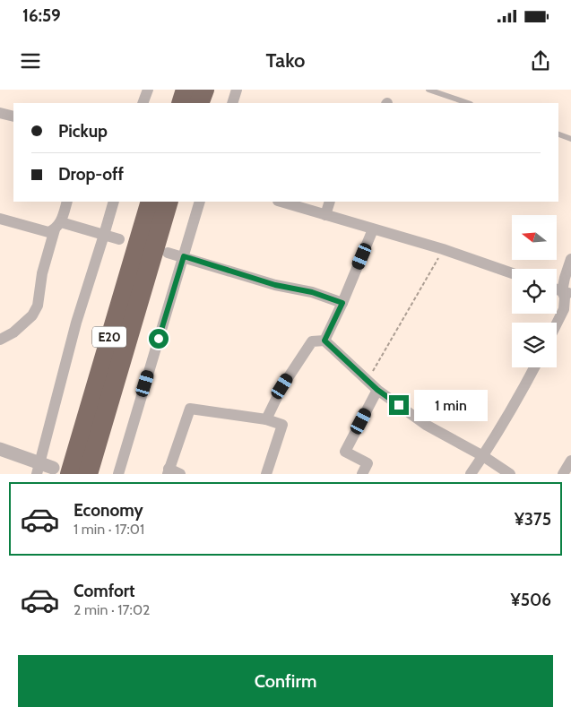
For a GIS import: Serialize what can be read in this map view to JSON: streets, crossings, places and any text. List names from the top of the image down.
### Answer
{
  "streets": {
    "highway": ["E20"]
  },
  "north": "left",
  "page": {
    "status": "16:59",
    "header": "Tako",
    "banner": ["Pickup", "Drop-off"],
    "bubble": "1 min",
    "list": [
      {
        "name": "Economy",
        "note": "1 min · 17:01",
        "value": "¥375"
      },
      {
        "name": "Comfort",
        "note": "2 min · 17:02",
        "value": "¥506"
      }
    ],
    "buttons": "Confirm"
  }
}
